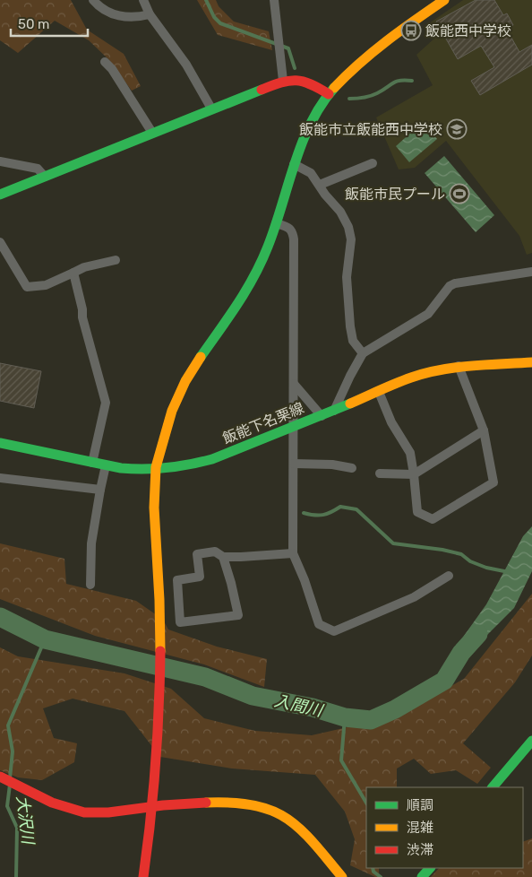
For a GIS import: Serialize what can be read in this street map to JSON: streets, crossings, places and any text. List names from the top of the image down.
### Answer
{
  "streets": {
    "street": ["飯能下名栗線"]
  },
  "water": ["入間川", "大沢川"],
  "places": {
    "bus stop": ["飯能西中学校"],
    "school or university": ["飯能市立飯能西中学校"],
    "sports": ["飯能市民プール"]
  },
  "legend": ["順調", "混雑", "渋滞"],
  "scale_bar": "50 m"
}
